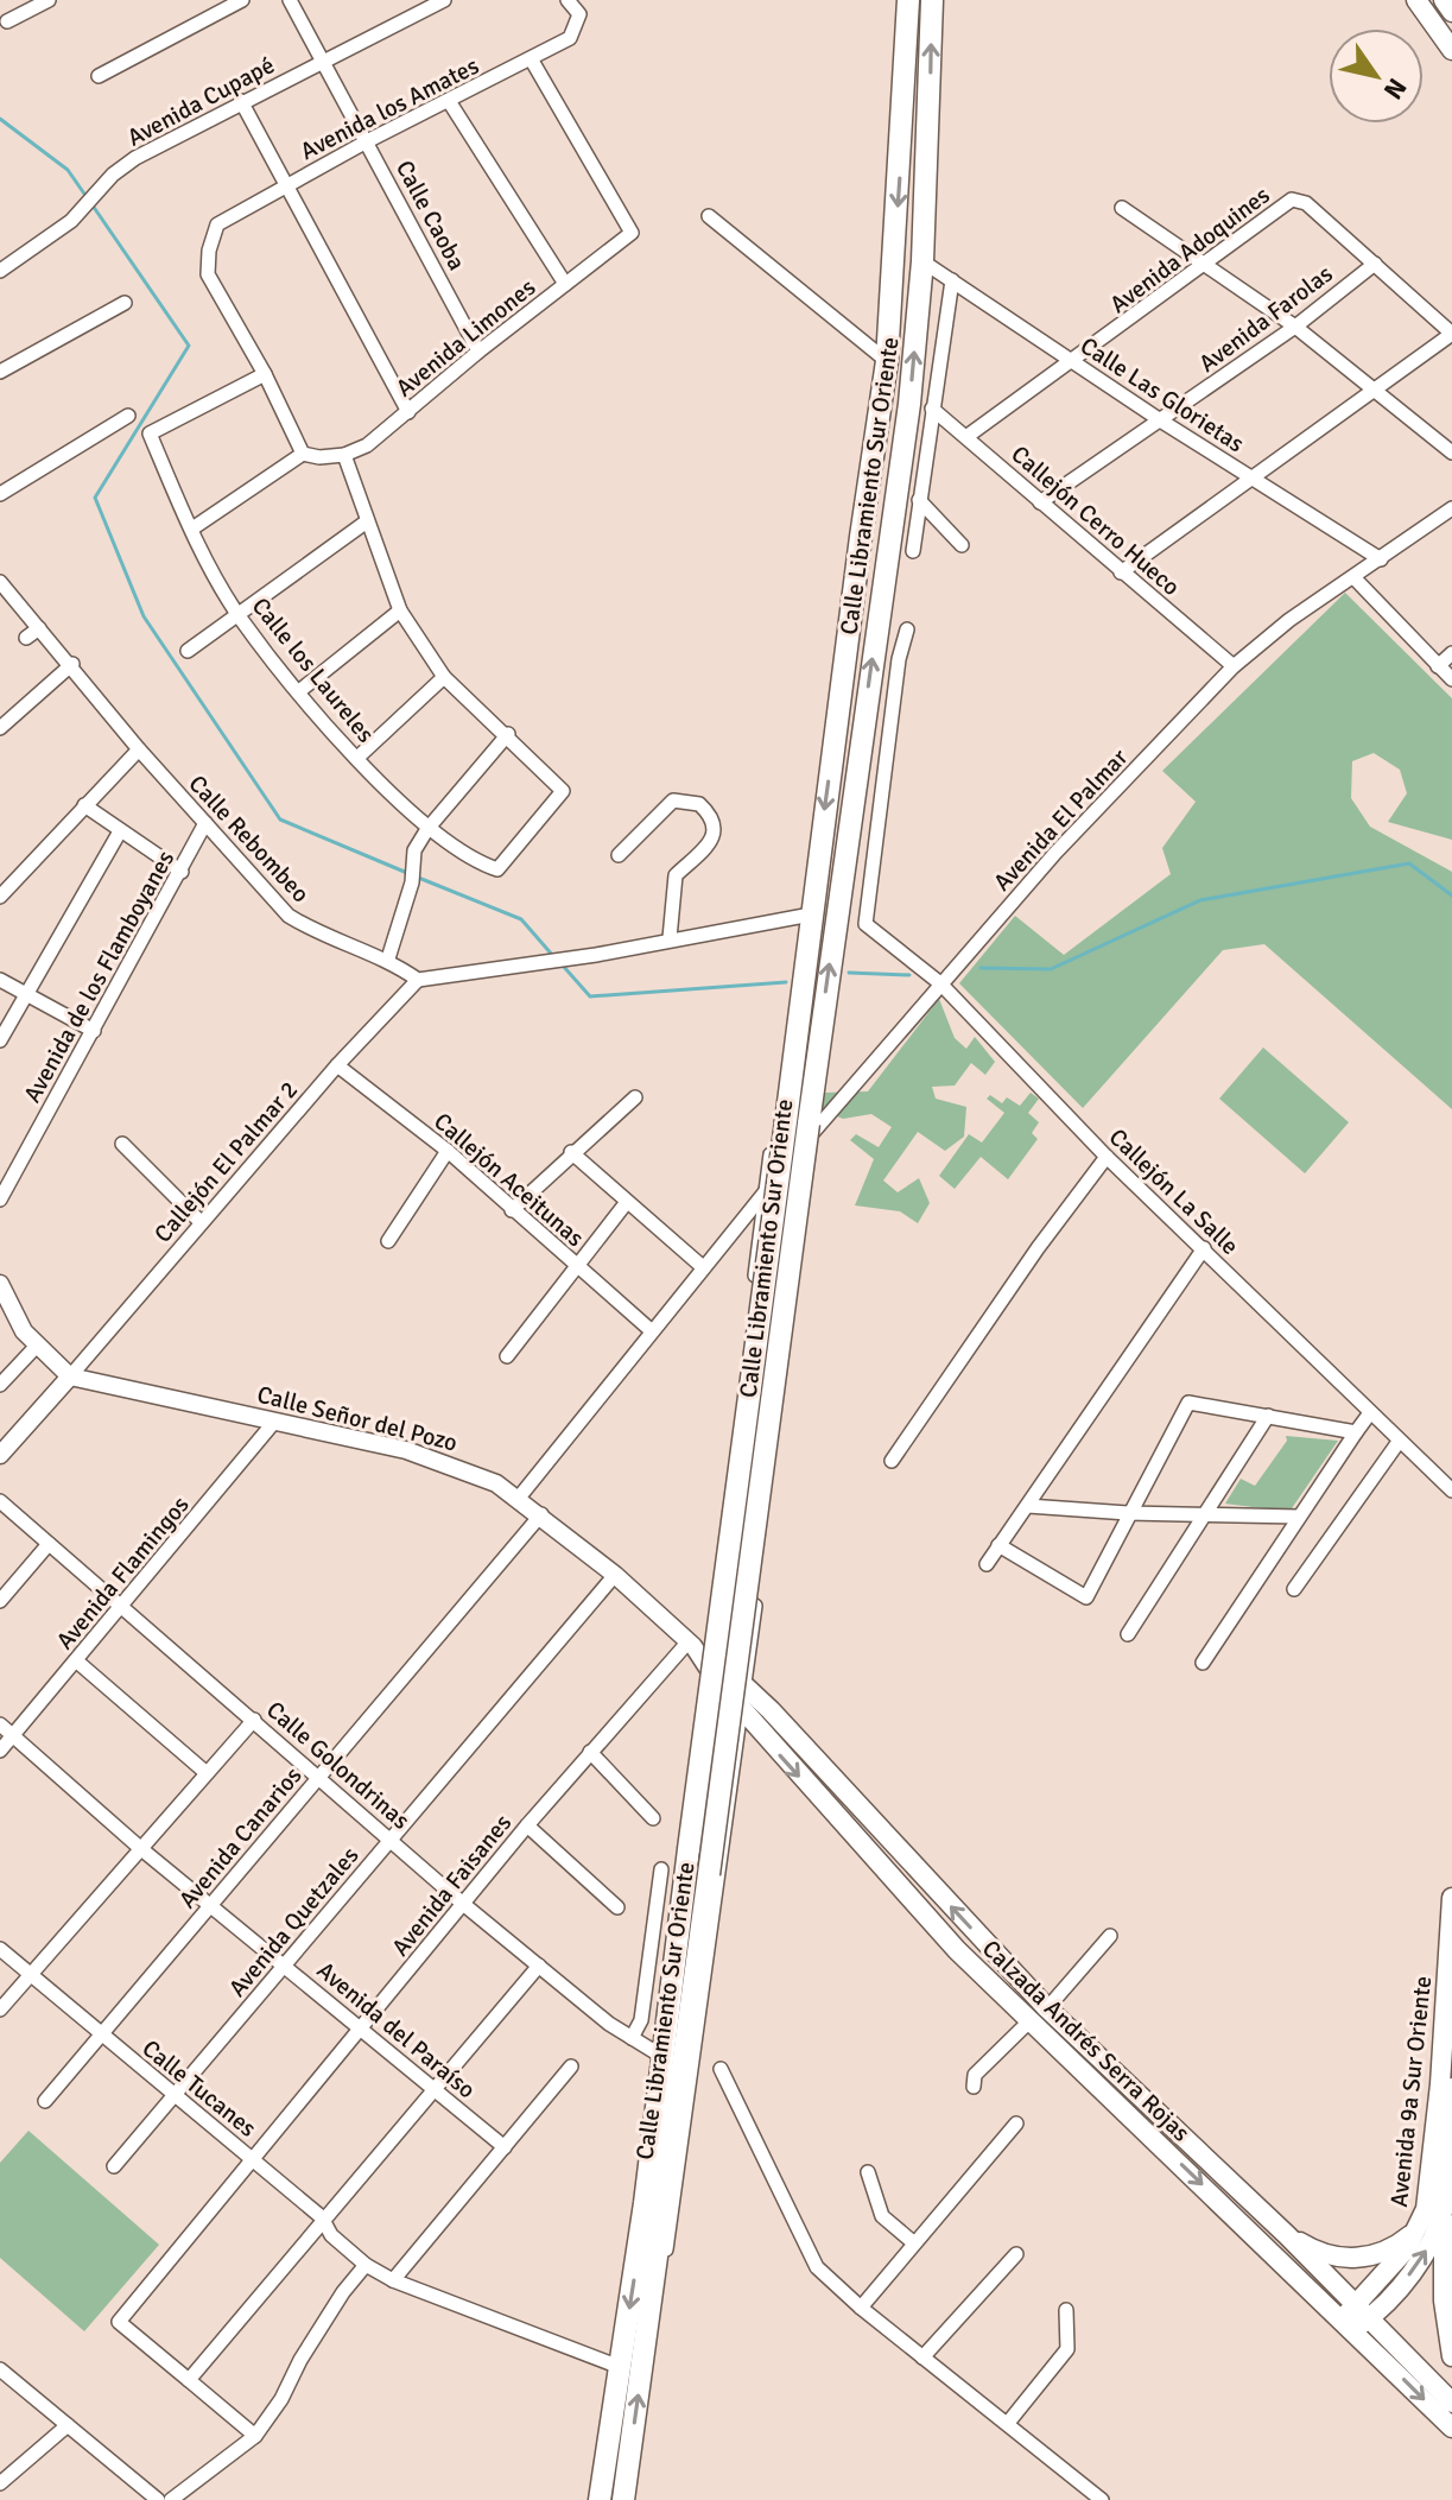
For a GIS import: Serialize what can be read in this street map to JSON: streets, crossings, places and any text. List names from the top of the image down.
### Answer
{
  "streets": {
    "main road": ["Calle Libramiento Sur Oriente", "Calzada Andrés Serra Rojas", "Avenida 9a Sur Oriente"],
    "street": [
      "Avenida Cupapé",
      "Avenida los Amates",
      "Calle Caoba",
      "Avenida Adoquines",
      "Avenida Farolas",
      "Avenida Limones",
      "Calle Las Glorietas",
      "Callejón Cerro Hueco",
      "Calle los Laureles",
      "Avenida El Palmar",
      "Calle Rebombeo",
      "Avenida de los Flamboyanes",
      "Callejón El Palmar 2",
      "Callejón Aceitunas",
      "Callejón La Salle",
      "Calle Señor del Pozo",
      "Avenida Flamingos",
      "Calle Golondrinas",
      "Avenida Canarios",
      "Avenida Faisanes",
      "Avenida Quetzales",
      "Avenida del Paraíso",
      "Calle Tucanes"
    ]
  },
  "crossings": [
    ["Avenida Cupapé", "Calle Caoba"],
    ["Avenida los Amates", "Calle Caoba"],
    ["Avenida los Amates", "Avenida Limones"],
    ["Avenida los Amates", "Calle los Laureles"],
    ["Calle Caoba", "Avenida Limones"],
    ["Avenida Adoquines", "Avenida Farolas"],
    ["Avenida Adoquines", "Calle Las Glorietas"],
    ["Avenida Adoquines", "Callejón Cerro Hueco"],
    ["Avenida Farolas", "Calle Las Glorietas"],
    ["Avenida Farolas", "Callejón Cerro Hueco"],
    ["Calle Las Glorietas", "Calle Libramiento Sur Oriente"],
    ["Calle Las Glorietas", "Avenida El Palmar"],
    ["Calle Libramiento Sur Oriente", "Avenida El Palmar"],
    ["Calle Libramiento Sur Oriente", "Calle Tucanes"],
    ["Callejón Cerro Hueco", "Avenida El Palmar"],
    ["Avenida El Palmar", "Callejón La Salle"],
    ["Calle Rebombeo", "Avenida de los Flamboyanes"],
    ["Calle Rebombeo", "Callejón El Palmar 2"],
    ["Callejón El Palmar 2", "Callejón Aceitunas"],
    ["Callejón El Palmar 2", "Calle Señor del Pozo"],
    ["Calle Señor del Pozo", "Avenida Flamingos"],
    ["Calle Señor del Pozo", "Avenida Canarios"],
    ["Calle Señor del Pozo", "Avenida Faisanes"],
    ["Calle Señor del Pozo", "Avenida Quetzales"],
    ["Calle Señor del Pozo", "Calzada Andrés Serra Rojas"],
    ["Avenida Flamingos", "Calle Golondrinas"],
    ["Avenida Flamingos", "Avenida del Paraíso"],
    ["Calle Golondrinas", "Avenida Canarios"],
    ["Calle Golondrinas", "Avenida Faisanes"],
    ["Calle Golondrinas", "Avenida Quetzales"],
    ["Avenida Canarios", "Avenida del Paraíso"],
    ["Avenida Canarios", "Calle Tucanes"],
    ["Avenida Faisanes", "Avenida del Paraíso"],
    ["Avenida Faisanes", "Calzada Andrés Serra Rojas"],
    ["Avenida Faisanes", "Calle Tucanes"],
    ["Avenida Quetzales", "Avenida del Paraíso"],
    ["Avenida Quetzales", "Calle Tucanes"],
    ["Calzada Andrés Serra Rojas", "Avenida 9a Sur Oriente"]
  ],
  "north": "bottom right"
}
